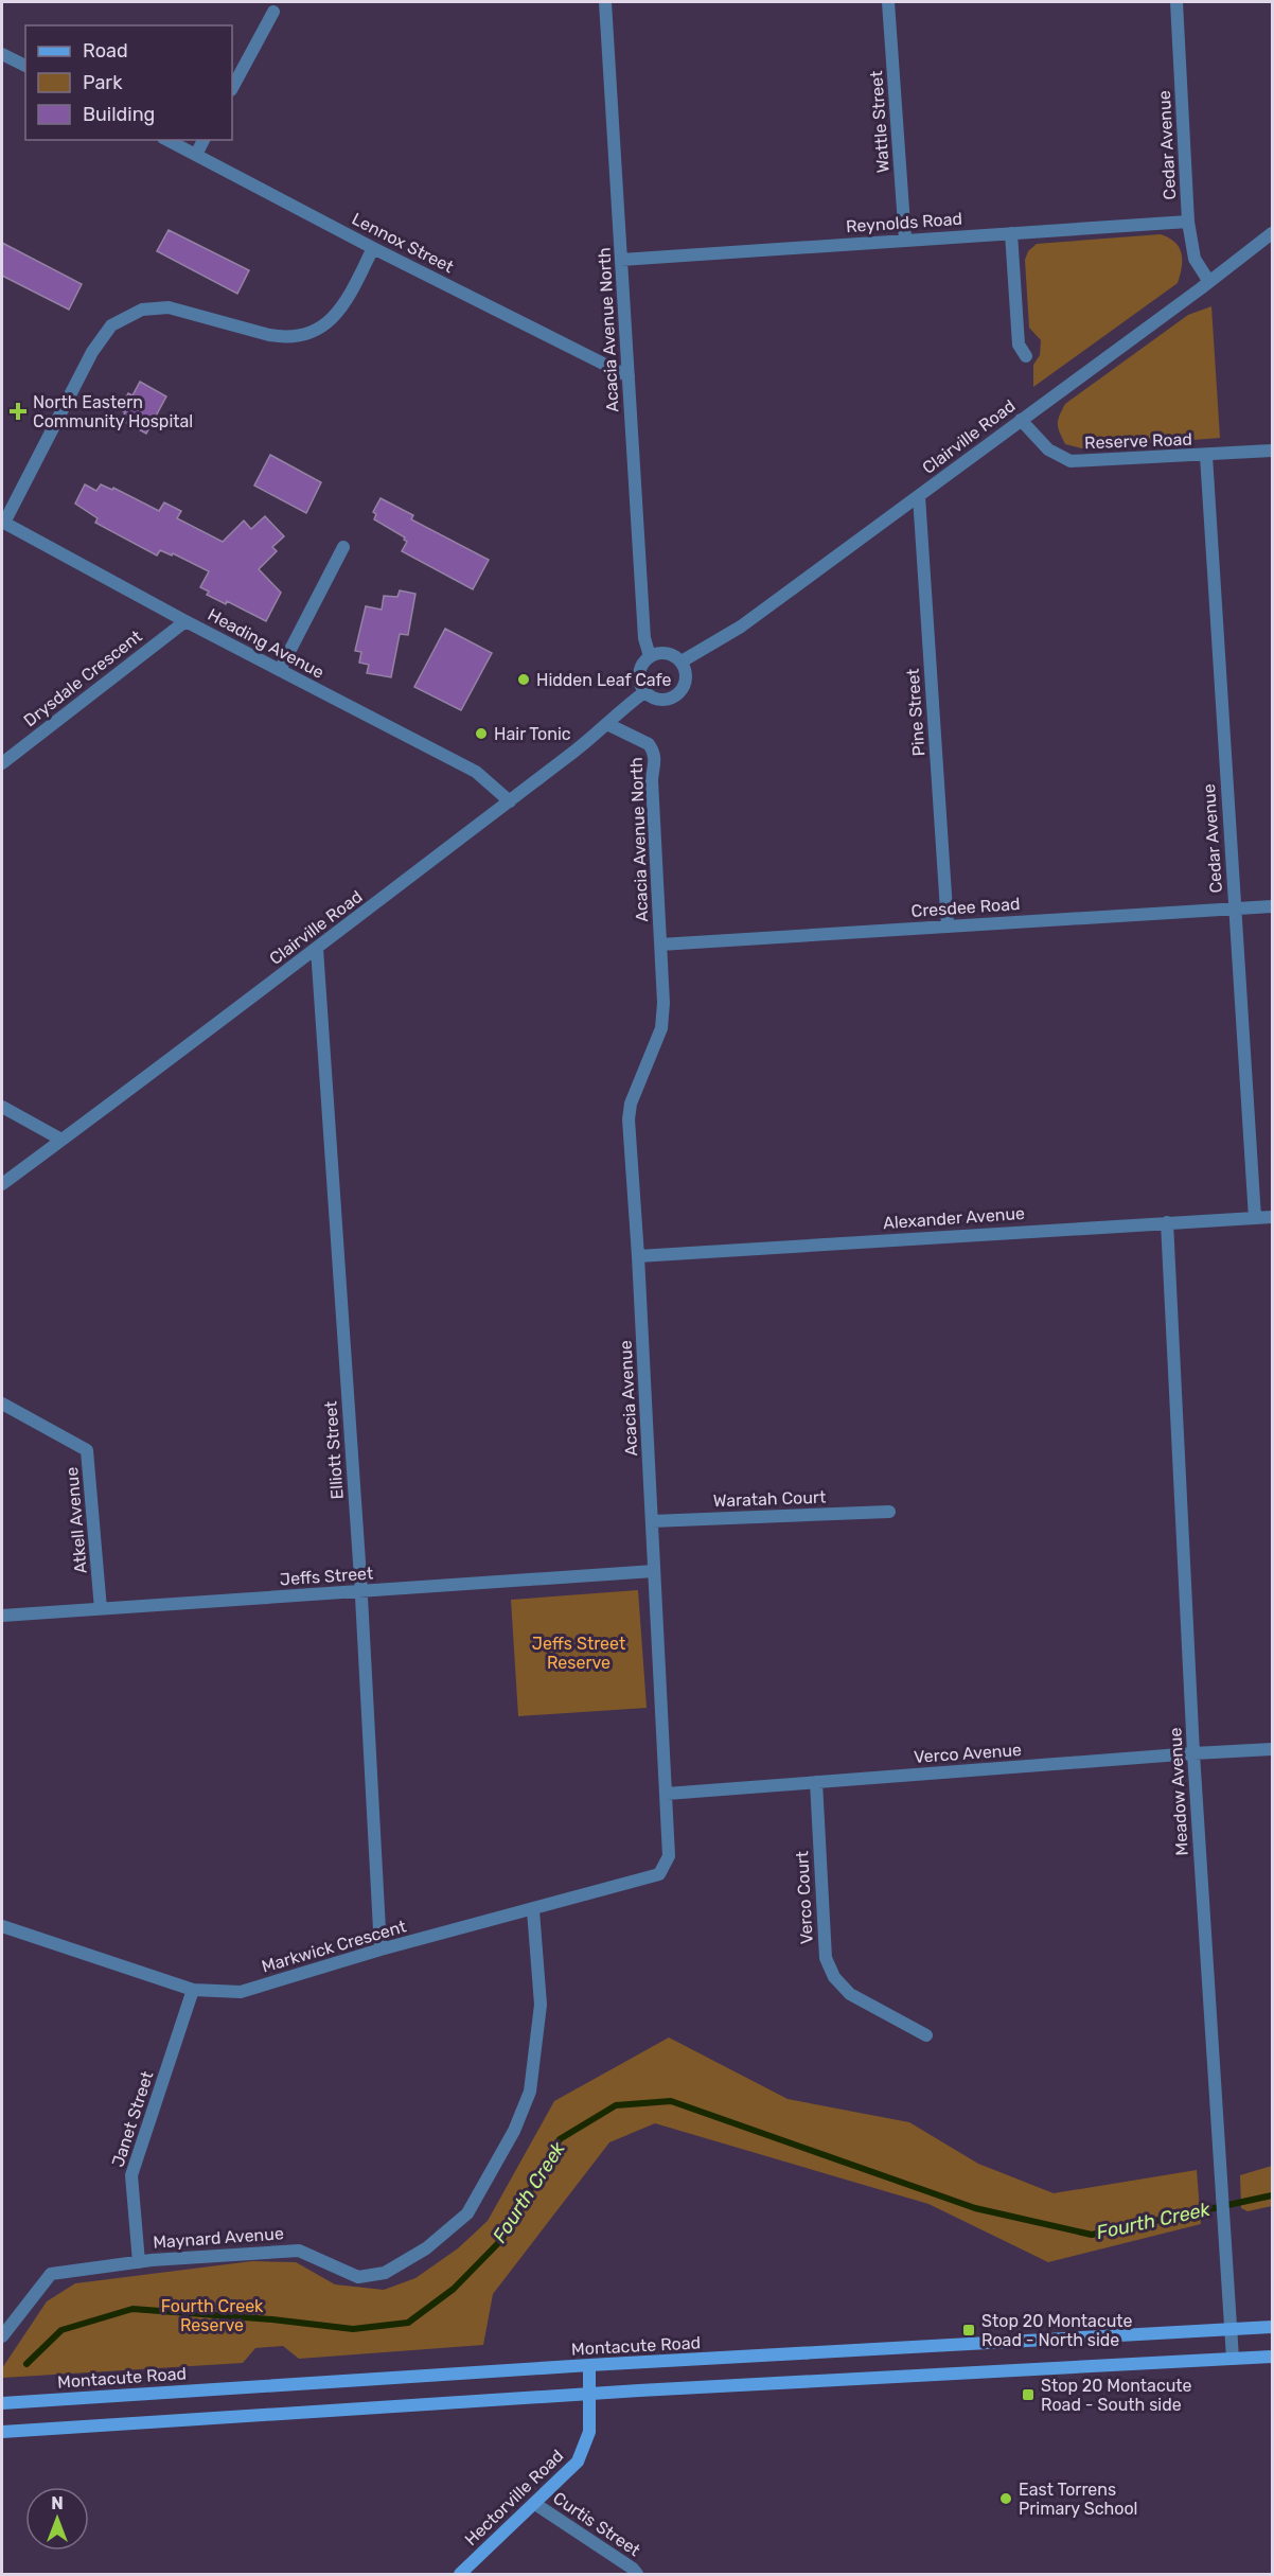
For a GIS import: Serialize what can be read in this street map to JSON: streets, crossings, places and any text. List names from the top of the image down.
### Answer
{
  "streets": {
    "main road": ["Montacute Road", "Hectorville Road"],
    "street": [
      "Wattle Street",
      "Cedar Avenue",
      "Reynolds Road",
      "Lennox Street",
      "Acacia Avenue North",
      "Clairville Road",
      "Reserve Road",
      "Heading Avenue",
      "Drysdale Crescent",
      "Pine Street",
      "Cresdee Road",
      "Alexander Avenue",
      "Acacia Avenue",
      "Elliott Street",
      "Waratah Court",
      "Atkell Avenue",
      "Jeffs Street",
      "Verco Avenue",
      "Meadow Avenue",
      "Verco Court",
      "Markwick Crescent",
      "Janet Street",
      "Maynard Avenue",
      "Curtis Street"
    ]
  },
  "crossings": [
    ["Wattle Street", "Reynolds Road"],
    ["Cedar Avenue", "Reynolds Road"],
    ["Cedar Avenue", "Clairville Road"],
    ["Cedar Avenue", "Reserve Road"],
    ["Cedar Avenue", "Cresdee Road"],
    ["Cedar Avenue", "Alexander Avenue"],
    ["Reynolds Road", "Acacia Avenue North"],
    ["Lennox Street", "Acacia Avenue North"],
    ["Acacia Avenue North", "Clairville Road"],
    ["Acacia Avenue North", "Cresdee Road"],
    ["Acacia Avenue North", "Acacia Avenue"],
    ["Clairville Road", "Reserve Road"],
    ["Clairville Road", "Heading Avenue"],
    ["Clairville Road", "Pine Street"],
    ["Clairville Road", "Elliott Street"],
    ["Heading Avenue", "Drysdale Crescent"],
    ["Pine Street", "Cresdee Road"],
    ["Cresdee Road", "Acacia Avenue"],
    ["Alexander Avenue", "Acacia Avenue"],
    ["Alexander Avenue", "Meadow Avenue"],
    ["Acacia Avenue", "Waratah Court"],
    ["Acacia Avenue", "Jeffs Street"],
    ["Acacia Avenue", "Verco Avenue"],
    ["Acacia Avenue", "Markwick Crescent"],
    ["Elliott Street", "Jeffs Street"],
    ["Elliott Street", "Markwick Crescent"],
    ["Atkell Avenue", "Jeffs Street"],
    ["Verco Avenue", "Meadow Avenue"],
    ["Verco Avenue", "Verco Court"],
    ["Meadow Avenue", "Montacute Road"],
    ["Markwick Crescent", "Janet Street"],
    ["Markwick Crescent", "Maynard Avenue"],
    ["Janet Street", "Maynard Avenue"],
    ["Montacute Road", "Hectorville Road"],
    ["Hectorville Road", "Curtis Street"]
  ],
  "water": ["Fourth Creek"],
  "parks": ["Jeffs Street Reserve", "Fourth Creek Reserve"],
  "places": {
    "health": ["North Eastern Community Hospital"],
    "other": ["Hidden Leaf Cafe", "Hair Tonic", "East Torrens Primary School"],
    "transit": ["Stop 20 Montacute Road - North side", "Stop 20 Montacute Road - South side"]
  },
  "legend": ["Road", "Park", "Building"],
  "north": "top"
}
